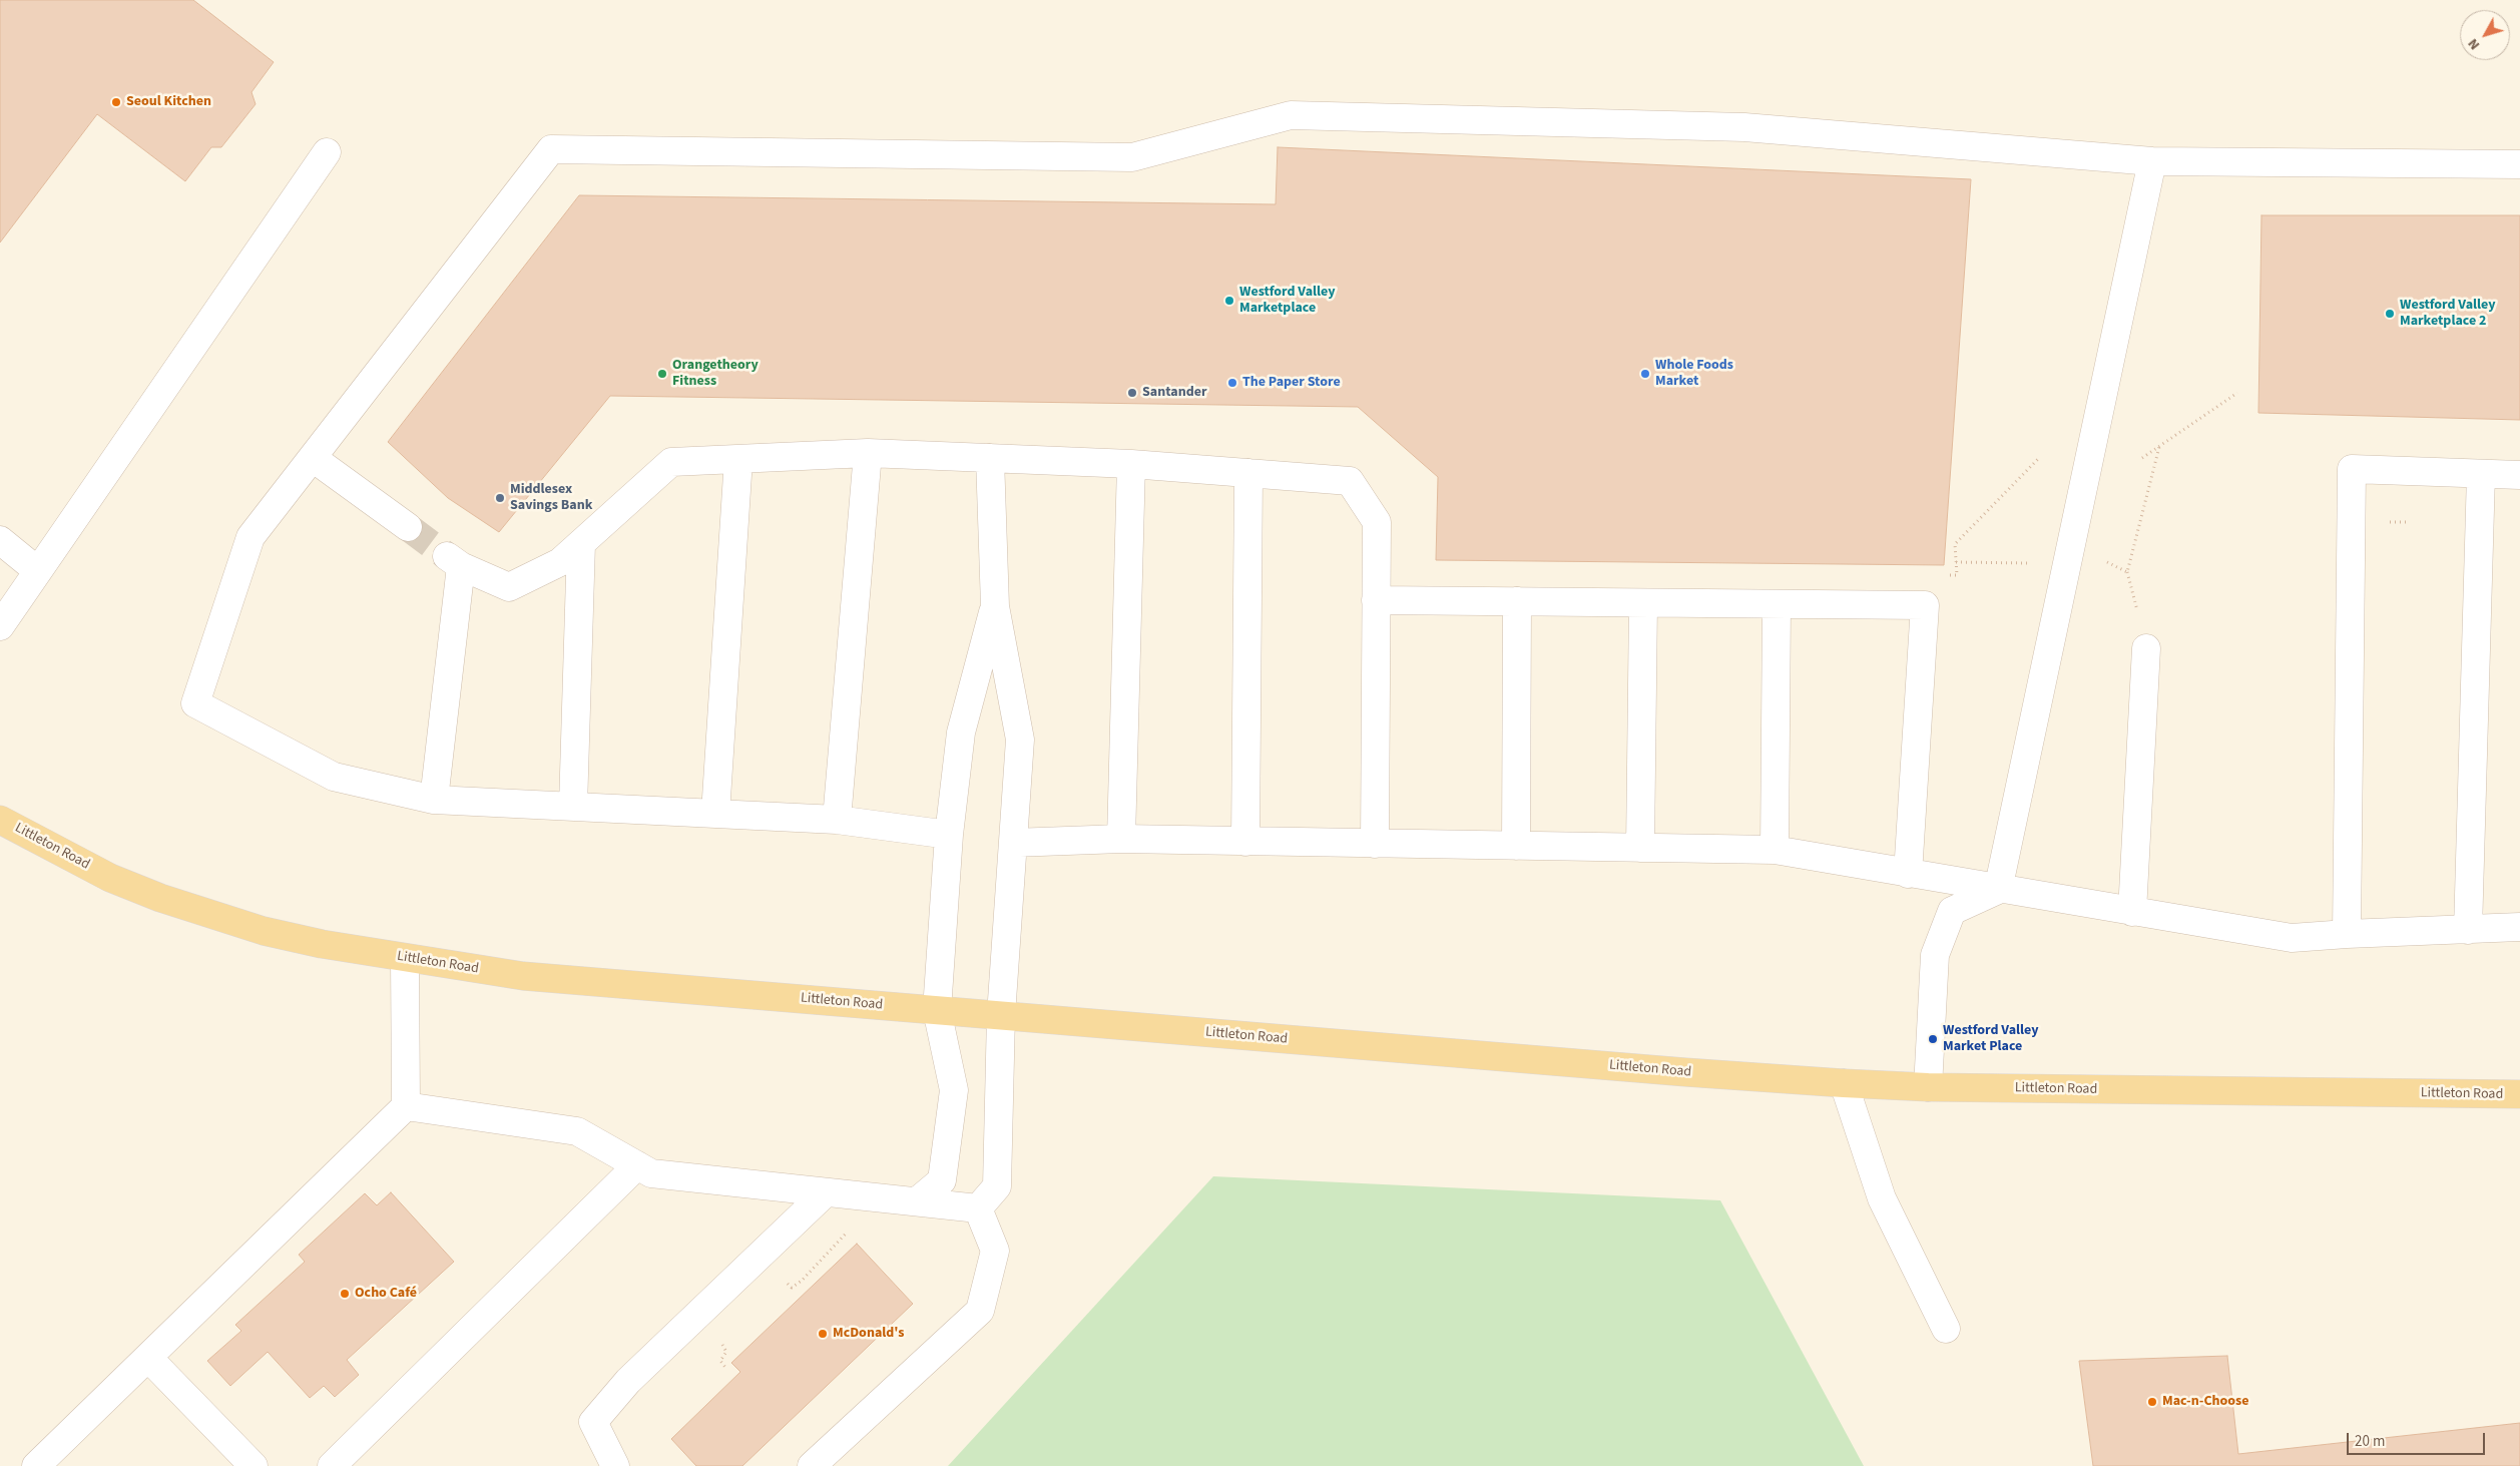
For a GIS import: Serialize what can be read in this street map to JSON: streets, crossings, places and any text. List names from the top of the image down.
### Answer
{
  "streets": {
    "main road": ["Littleton Road"]
  },
  "places": [
    "Seoul Kitchen",
    "Westford Valley Marketplace",
    "Westford Valley Marketplace 2",
    "Orangetheory Fitness",
    "Whole Foods Market",
    "The Paper Store",
    "Santander",
    "Middlesex Savings Bank",
    "Westford Valley Market Place",
    "Ocho Café",
    "McDonald's",
    "Mac-n-Choose"
  ],
  "scale_bar": "20 m",
  "north": "bottom left"
}
